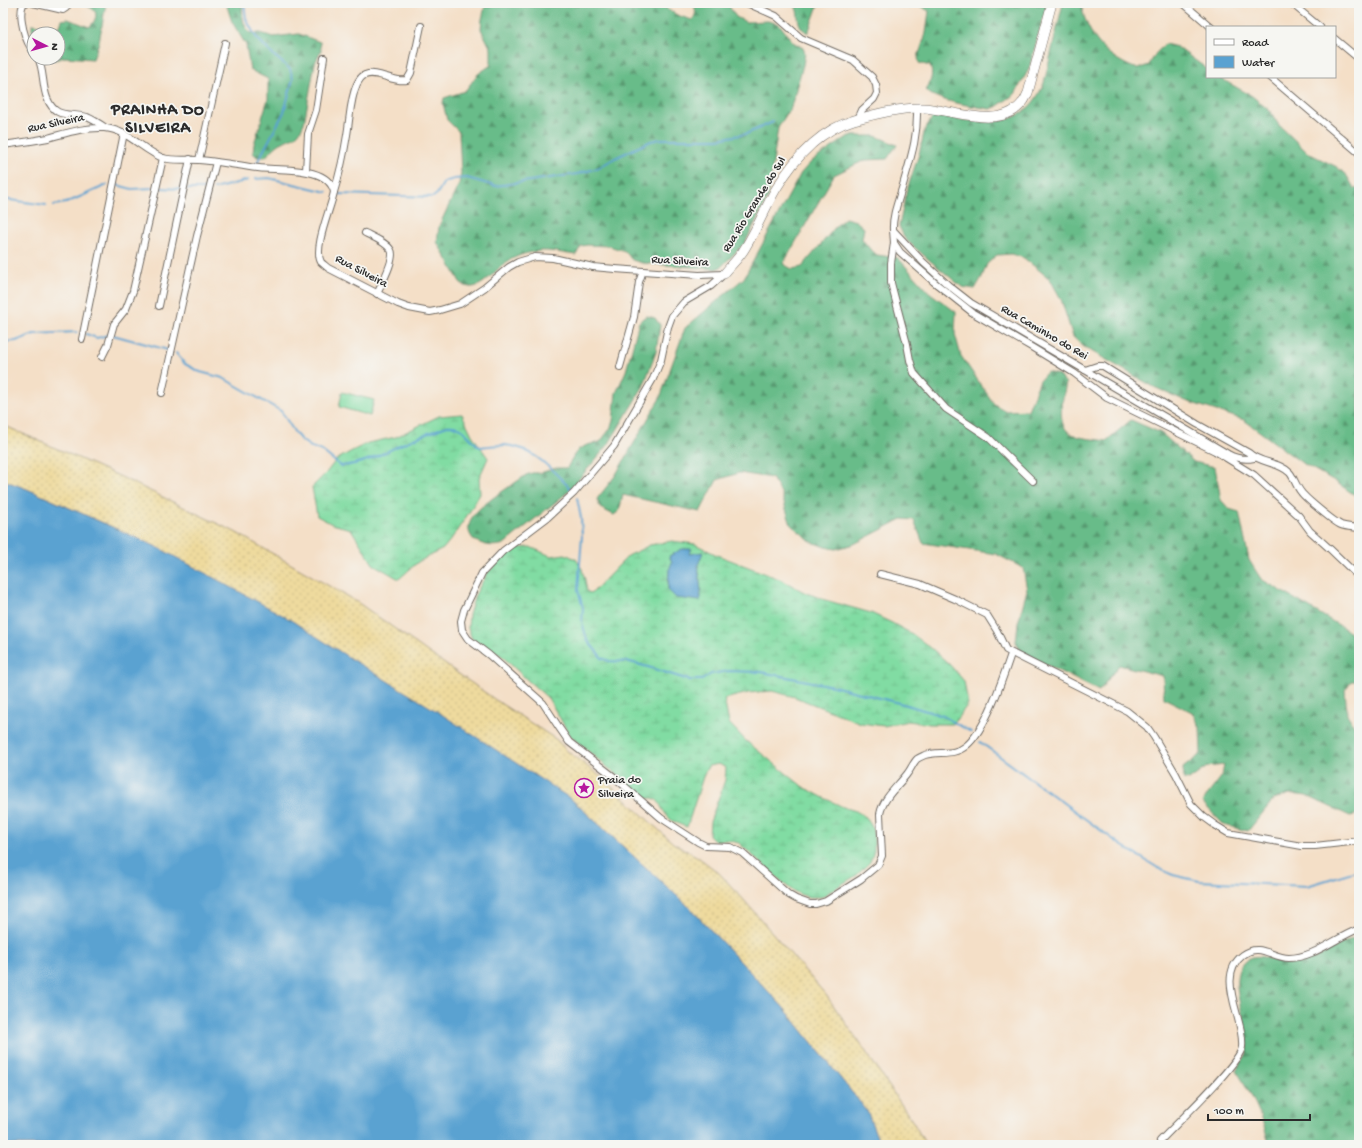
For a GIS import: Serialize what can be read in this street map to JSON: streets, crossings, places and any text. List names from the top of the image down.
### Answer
{
  "streets": {
    "street": ["Rua Silveira", "Rua Rio Grande do Sul", "Rua Caminho do Rei"]
  },
  "crossings": [
    ["Rua Silveira", "Rua Rio Grande do Sul"]
  ],
  "districts": ["PRAINHA DO SILVEIRA"],
  "places": {
    "place": ["Praia do Silveira"]
  },
  "legend": ["Road", "Water"],
  "scale_bar": "100 m",
  "north": "right"
}
